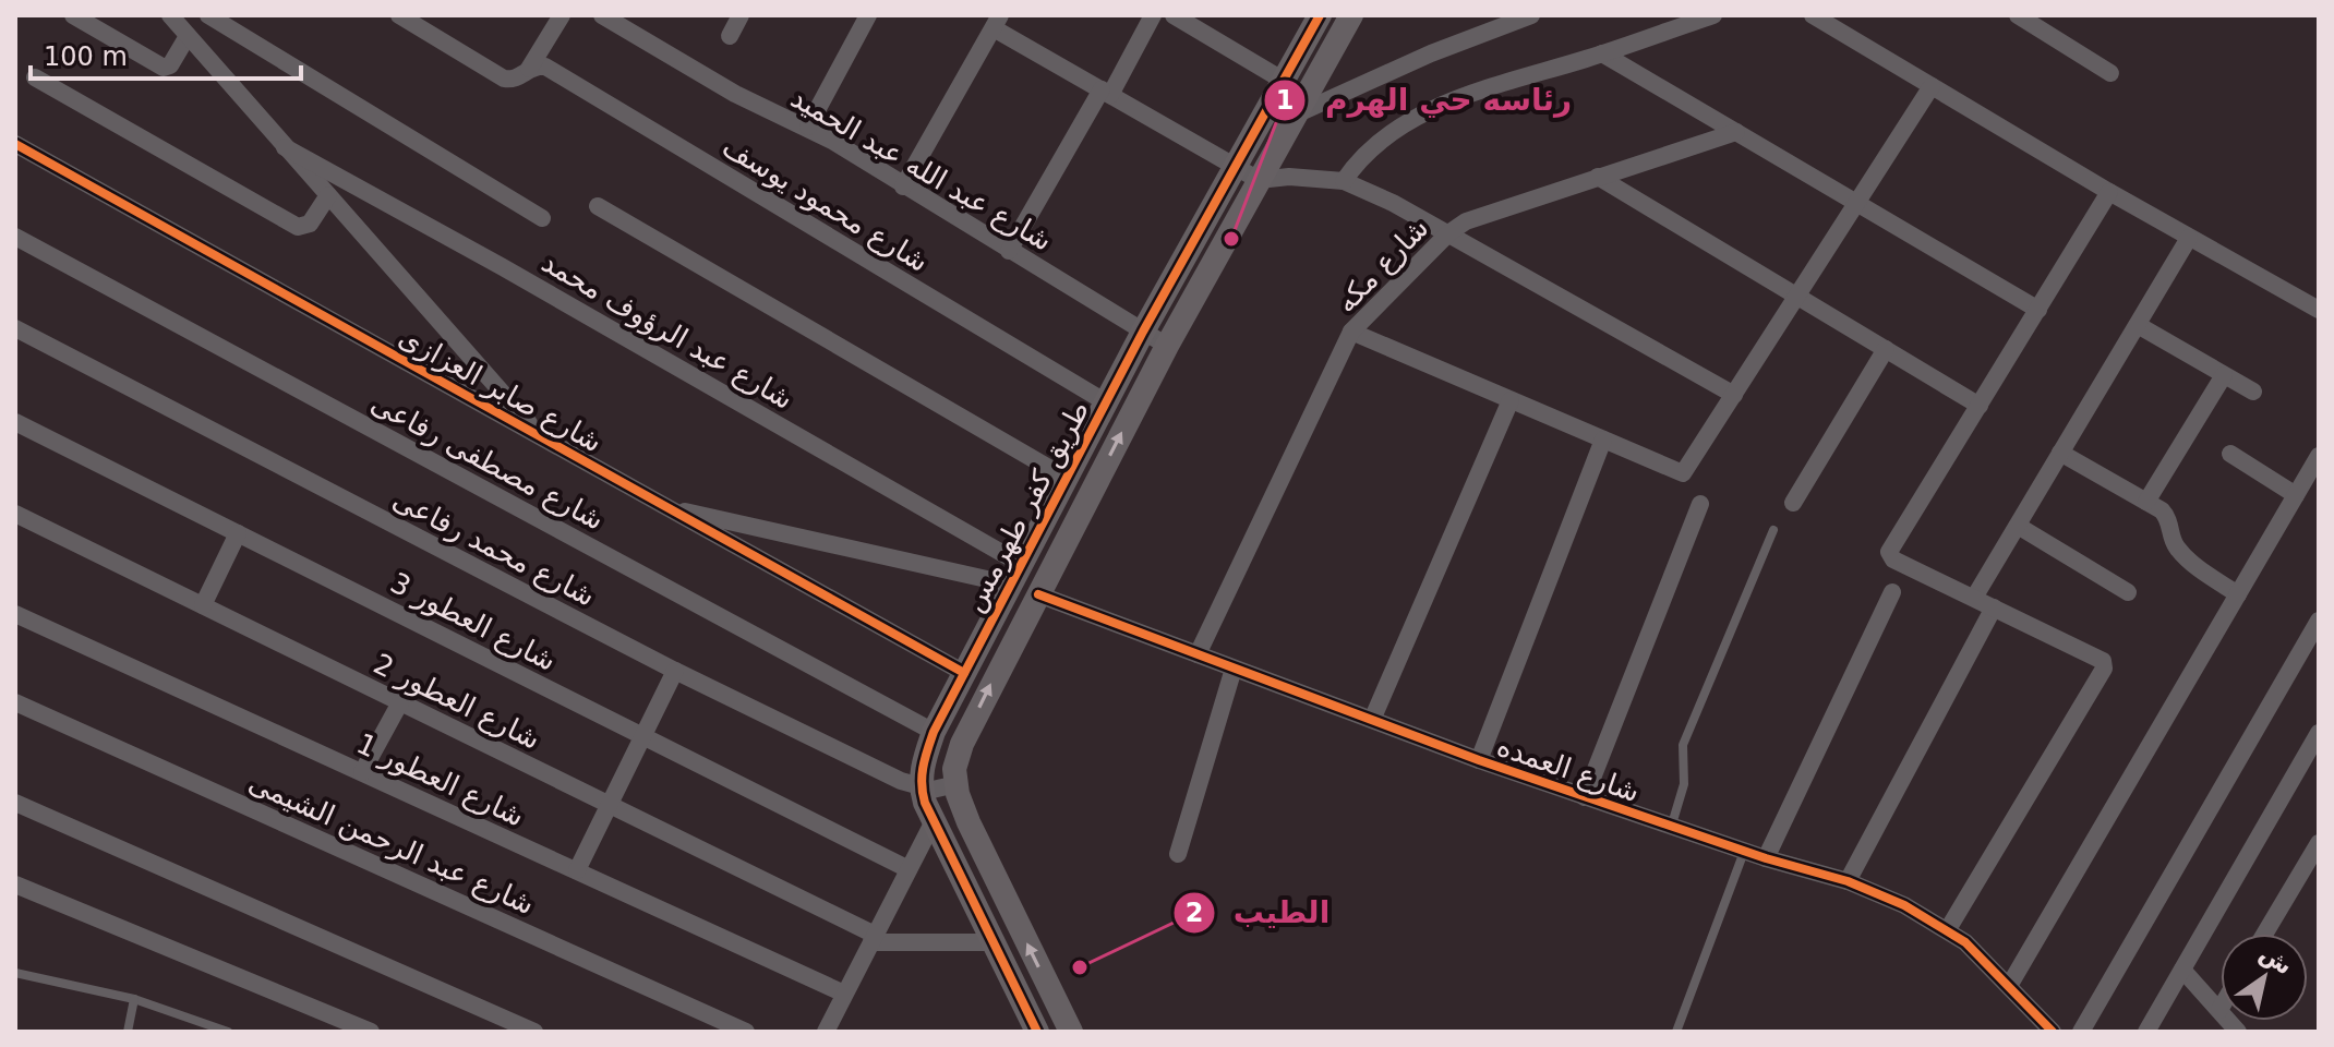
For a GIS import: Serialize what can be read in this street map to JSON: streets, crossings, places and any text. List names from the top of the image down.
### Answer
{
  "streets": {
    "street": [
      "شارع عبد الله عبد الحميد",
      "شارع محمود يوسف",
      "شارع مكه",
      "شارع عبد الرؤوف محمد",
      "شارع صابر العزازى",
      "شارع مصطفى رفاعى",
      "طريق كفر طهرمس",
      "شارع محمد رفاعى",
      "شارع العطور 3",
      "شارع العطور 2",
      "شارع العمده",
      "شارع العطور 1",
      "شارع عبد الرحمن الشيمى"
    ]
  },
  "crossings": [
    ["شارع عبد الله عبد الحميد", "طريق كفر طهرمس"],
    ["شارع محمود يوسف", "طريق كفر طهرمس"],
    ["شارع مكه", "شارع العمده"],
    ["شارع عبد الرؤوف محمد", "طريق كفر طهرمس"],
    ["شارع صابر العزازى", "طريق كفر طهرمس"],
    ["شارع مصطفى رفاعى", "طريق كفر طهرمس"],
    ["طريق كفر طهرمس", "شارع محمد رفاعى"],
    ["طريق كفر طهرمس", "شارع العمده"]
  ],
  "places": ["رئاسه حي الهرم", "الطيب"],
  "scale_bar": "100 m",
  "north": "top right"
}
